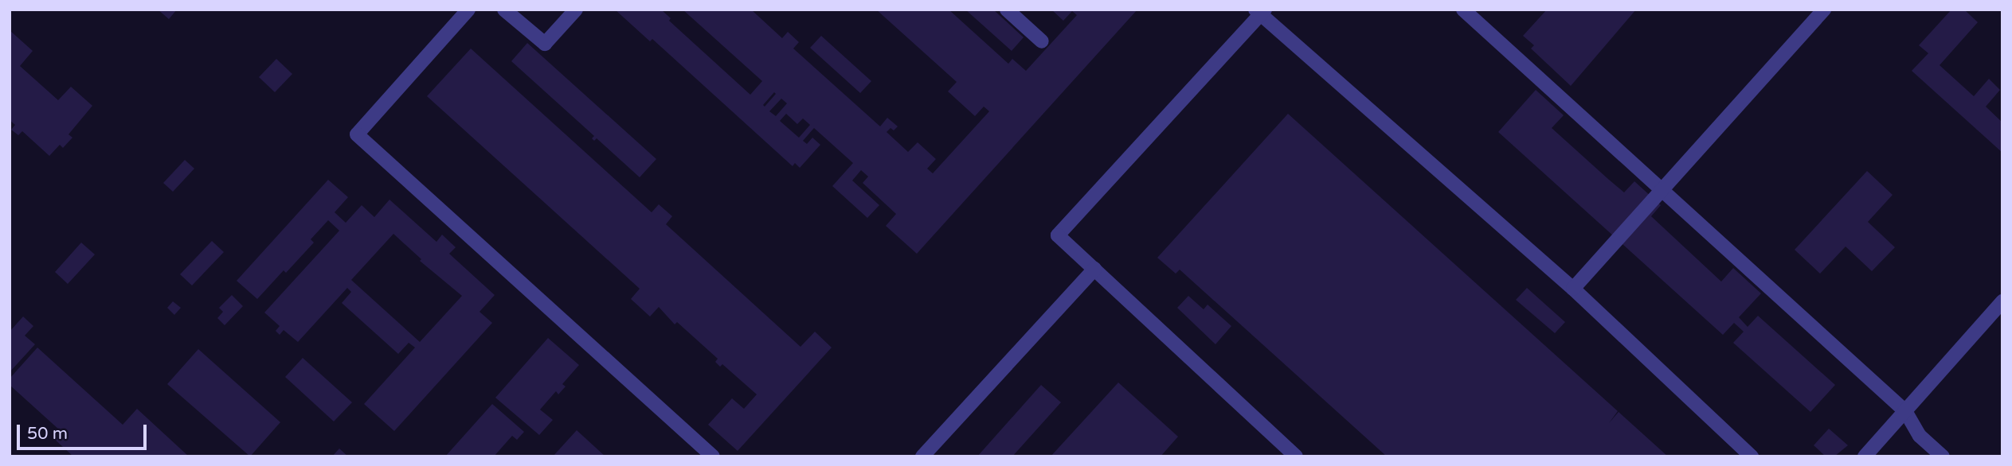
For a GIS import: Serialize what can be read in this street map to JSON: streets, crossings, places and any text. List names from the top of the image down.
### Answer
{
  "scale_bar": "50 m"
}
